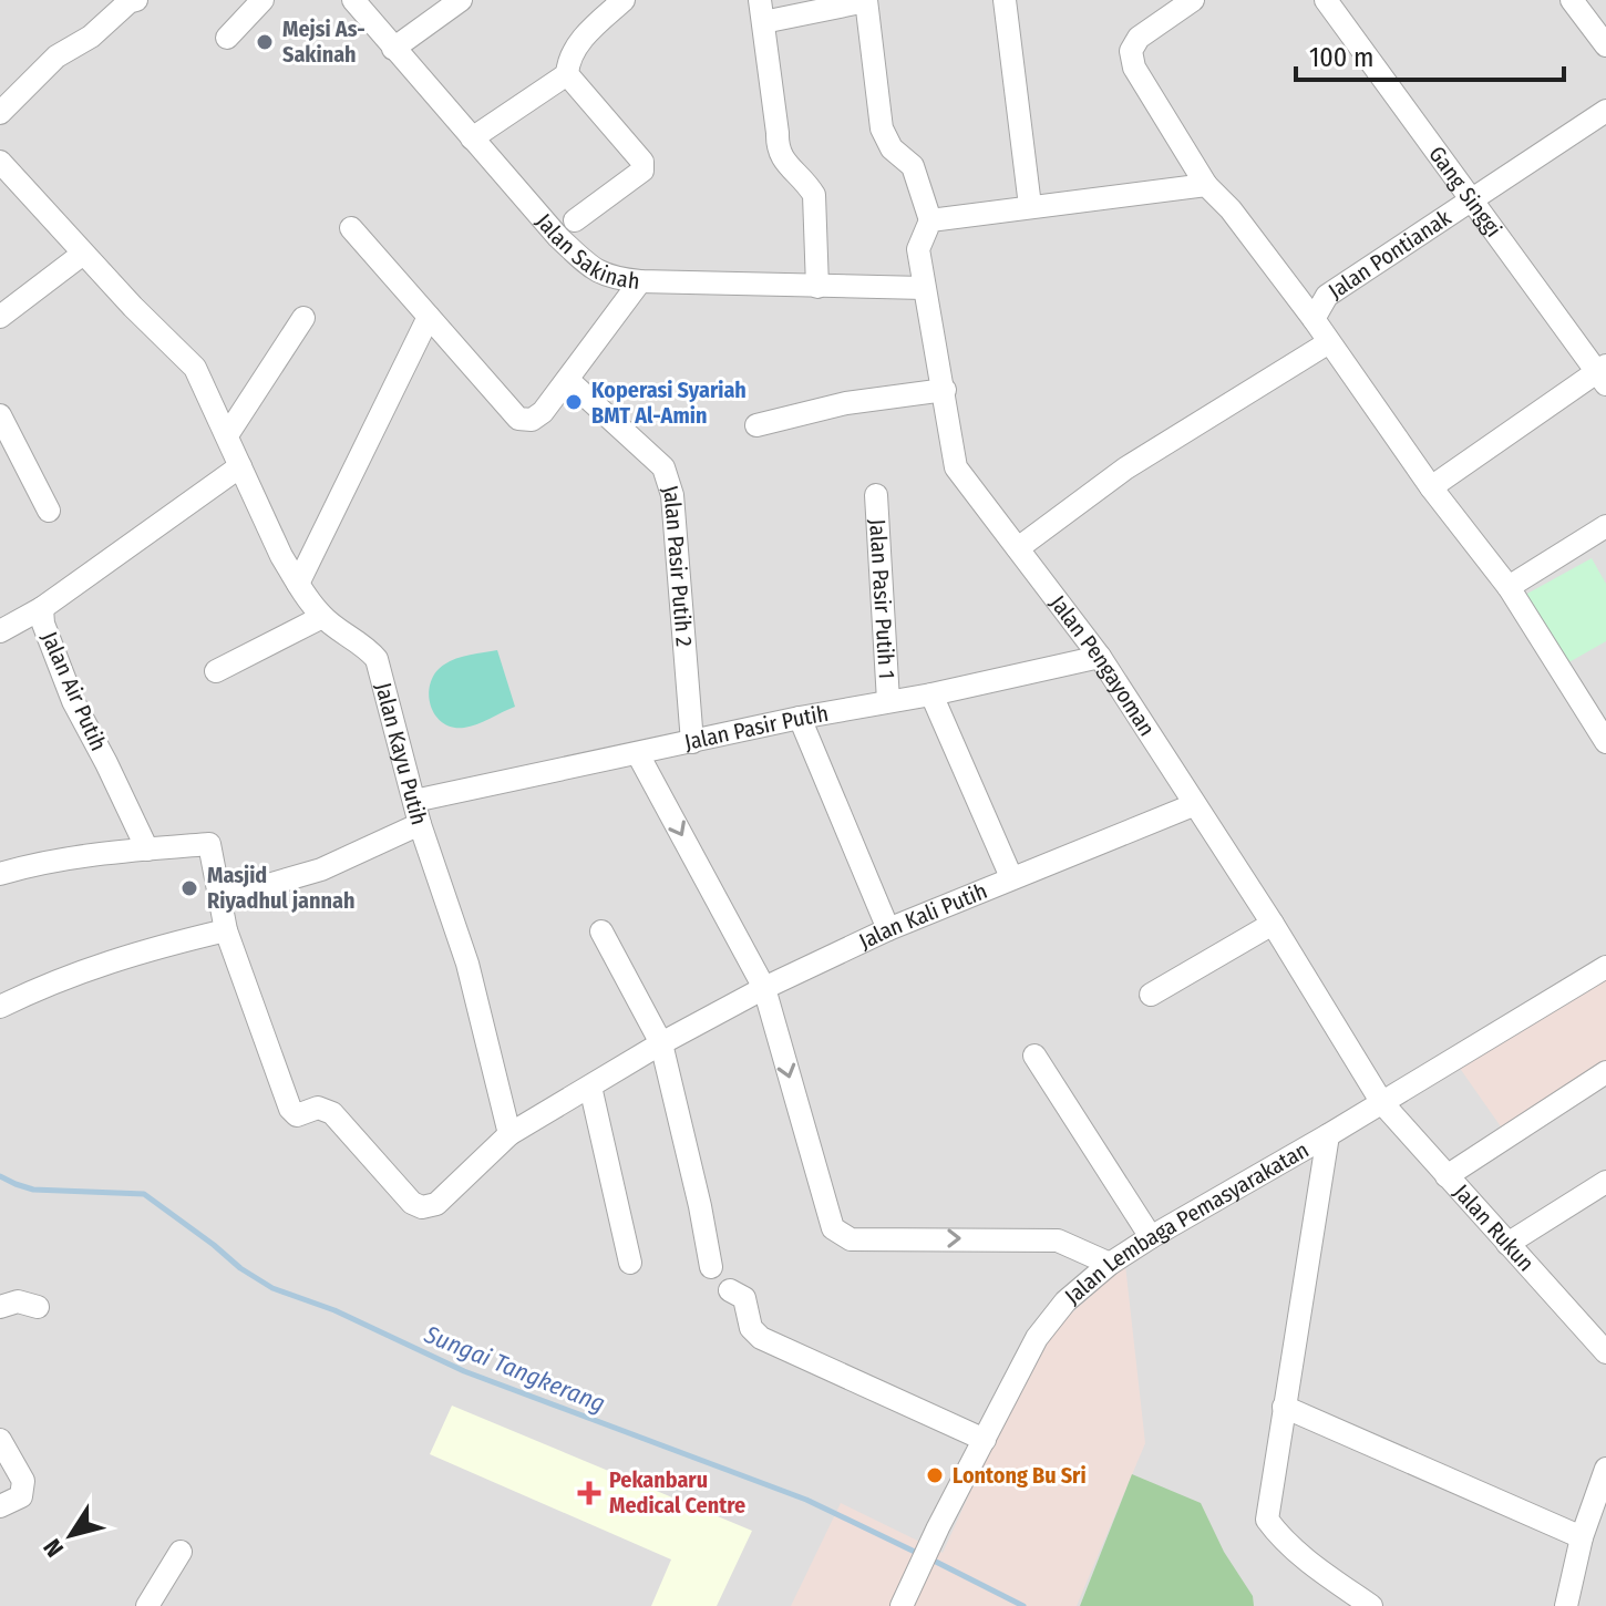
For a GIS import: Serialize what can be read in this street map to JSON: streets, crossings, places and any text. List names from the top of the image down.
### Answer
{
  "streets": {
    "street": [
      "Gang Singgi",
      "Jalan Sakinah",
      "Jalan Pontianak",
      "Jalan Pasir Putih 2",
      "Jalan Pasir Putih 1",
      "Jalan Pengayoman",
      "Jalan Air Putih",
      "Jalan Pasir Putih",
      "Jalan Kayu Putih",
      "Jalan Kali Putih",
      "Jalan Lembaga Pemasyarakatan",
      "Jalan Rukun"
    ]
  },
  "crossings": [
    ["Gang Singgi", "Jalan Pontianak"],
    ["Jalan Sakinah", "Jalan Pengayoman"],
    ["Jalan Pasir Putih 2", "Jalan Pasir Putih"],
    ["Jalan Pasir Putih 1", "Jalan Pasir Putih"],
    ["Jalan Pengayoman", "Jalan Pasir Putih"],
    ["Jalan Pengayoman", "Jalan Kali Putih"],
    ["Jalan Pengayoman", "Jalan Lembaga Pemasyarakatan"],
    ["Jalan Pengayoman", "Jalan Rukun"],
    ["Jalan Air Putih", "Jalan Kayu Putih"],
    ["Jalan Pasir Putih", "Jalan Kayu Putih"],
    ["Jalan Lembaga Pemasyarakatan", "Jalan Rukun"]
  ],
  "water": ["Sungai Tangkerang"],
  "places": {
    "other": [
      "Mejsi As- Sakinah",
      "Koperasi Syariah BMT Al-Amin",
      "Masjid Riyadhul jannah",
      "Lontong Bu Sri"
    ],
    "health": ["Pekanbaru Medical Centre"]
  },
  "scale_bar": "100 m",
  "north": "bottom left"
}
